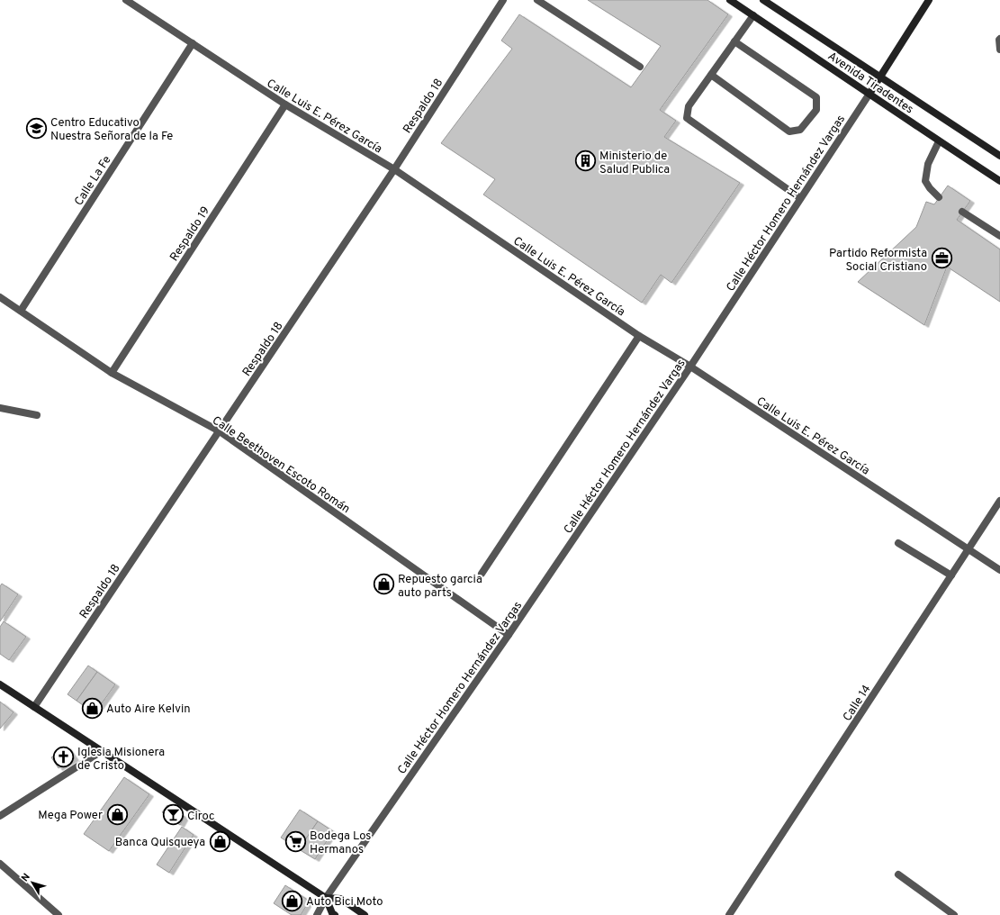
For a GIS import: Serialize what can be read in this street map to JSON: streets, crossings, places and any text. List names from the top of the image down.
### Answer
{
  "streets": {
    "main road": ["Avenida Tiradentes", "Calle Héctor Homero Hernández Vargas"],
    "street": [
      "Respaldo 18",
      "Calle Luis E. Pérez García",
      "Calle La Fe",
      "Respaldo 19",
      "Calle Beethoven Escoto Román",
      "Calle 14"
    ]
  },
  "crossings": [
    ["Avenida Tiradentes", "Calle Héctor Homero Hernández Vargas"],
    ["Respaldo 18", "Calle Luis E. Pérez García"],
    ["Respaldo 18", "Calle Beethoven Escoto Román"],
    ["Calle Luis E. Pérez García", "Calle La Fe"],
    ["Calle Luis E. Pérez García", "Calle Héctor Homero Hernández Vargas"],
    ["Calle Luis E. Pérez García", "Respaldo 19"],
    ["Calle Luis E. Pérez García", "Calle 14"],
    ["Calle La Fe", "Calle Beethoven Escoto Román"],
    ["Calle Héctor Homero Hernández Vargas", "Calle Beethoven Escoto Román"],
    ["Respaldo 19", "Calle Beethoven Escoto Román"]
  ],
  "places": {
    "school or university": ["Centro Educativo Nuestra Señora de la Fe"],
    "building": ["Ministerio de Salud Publica"],
    "office": ["Partido Reformista Social Cristiano"],
    "shop": [
      "Repuesto garcia auto parts",
      "Auto Aire Kelvin",
      "Mega Power",
      "Banca Quisqueya",
      "Auto Bici Moto"
    ],
    "church": ["Iglesia Misionera de Cristo"],
    "bar": ["Ciroc"],
    "supermarket": ["Bodega Los Hermanos"]
  },
  "north": "top left"
}
